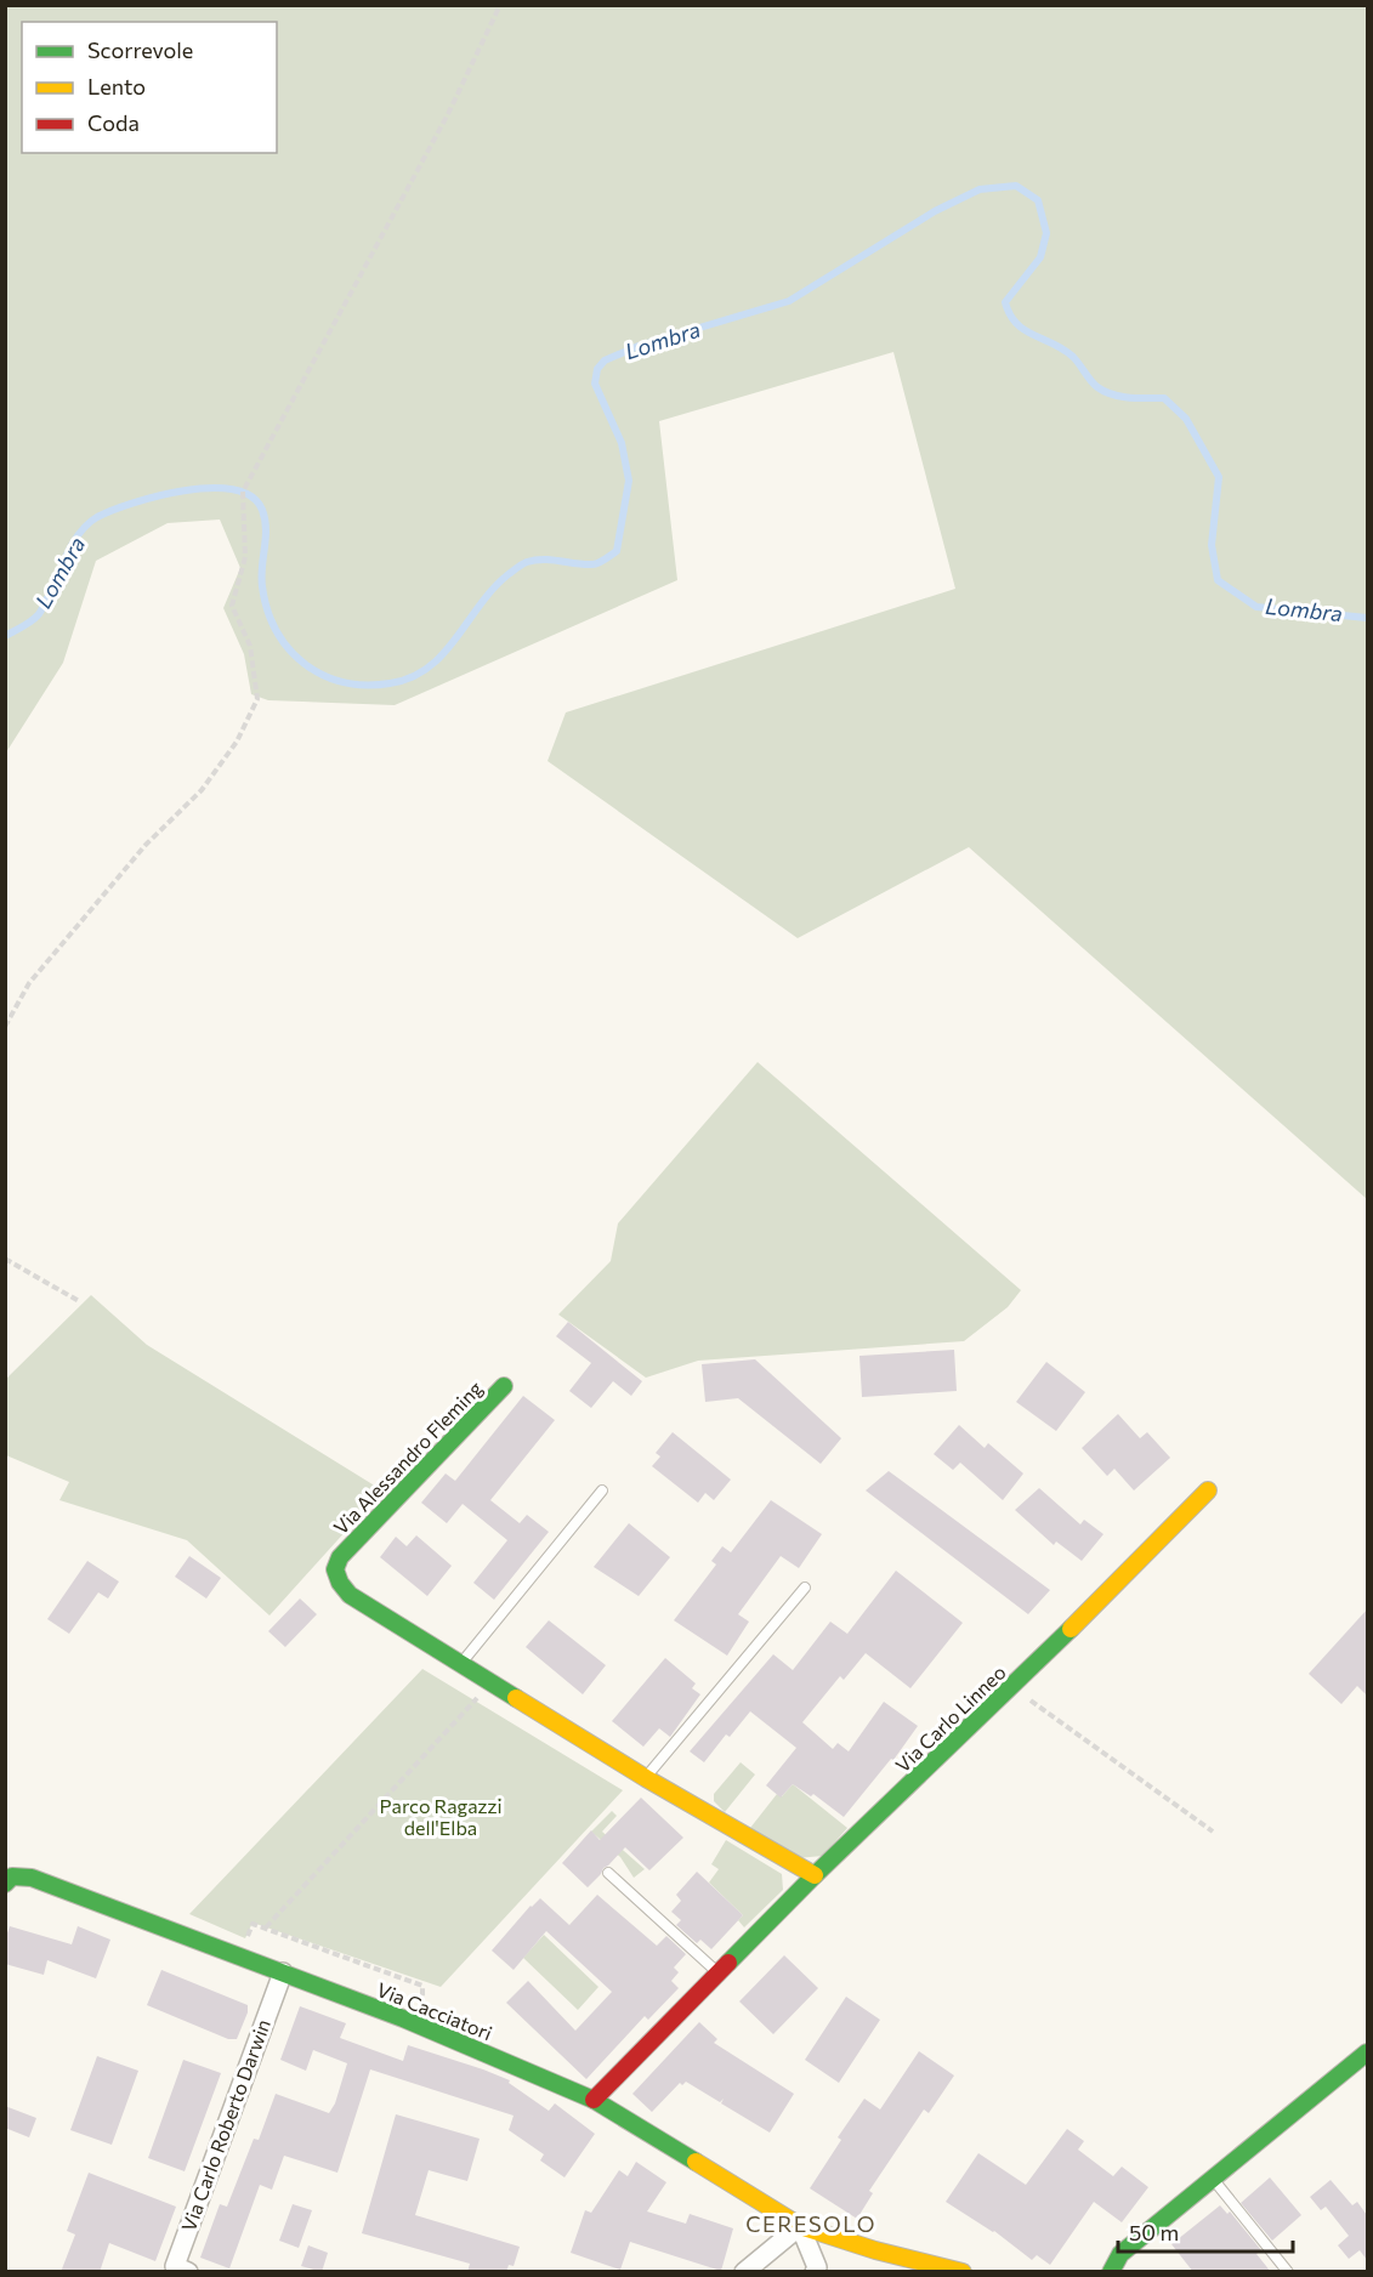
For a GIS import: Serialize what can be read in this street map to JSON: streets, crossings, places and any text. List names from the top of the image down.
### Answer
{
  "streets": {
    "street": [
      "Via Alessandro Fleming",
      "Via Carlo Linneo",
      "Via Cacciatori",
      "Via Carlo Roberto Darwin"
    ]
  },
  "crossings": [
    ["Via Alessandro Fleming", "Via Carlo Linneo"],
    ["Via Carlo Linneo", "Via Cacciatori"],
    ["Via Cacciatori", "Via Carlo Roberto Darwin"]
  ],
  "districts": ["CERESOLO"],
  "water": ["Lombra"],
  "parks": ["Parco Ragazzi dell'Elba"],
  "legend": ["Scorrevole", "Lento", "Coda"],
  "scale_bar": "50 m"
}
